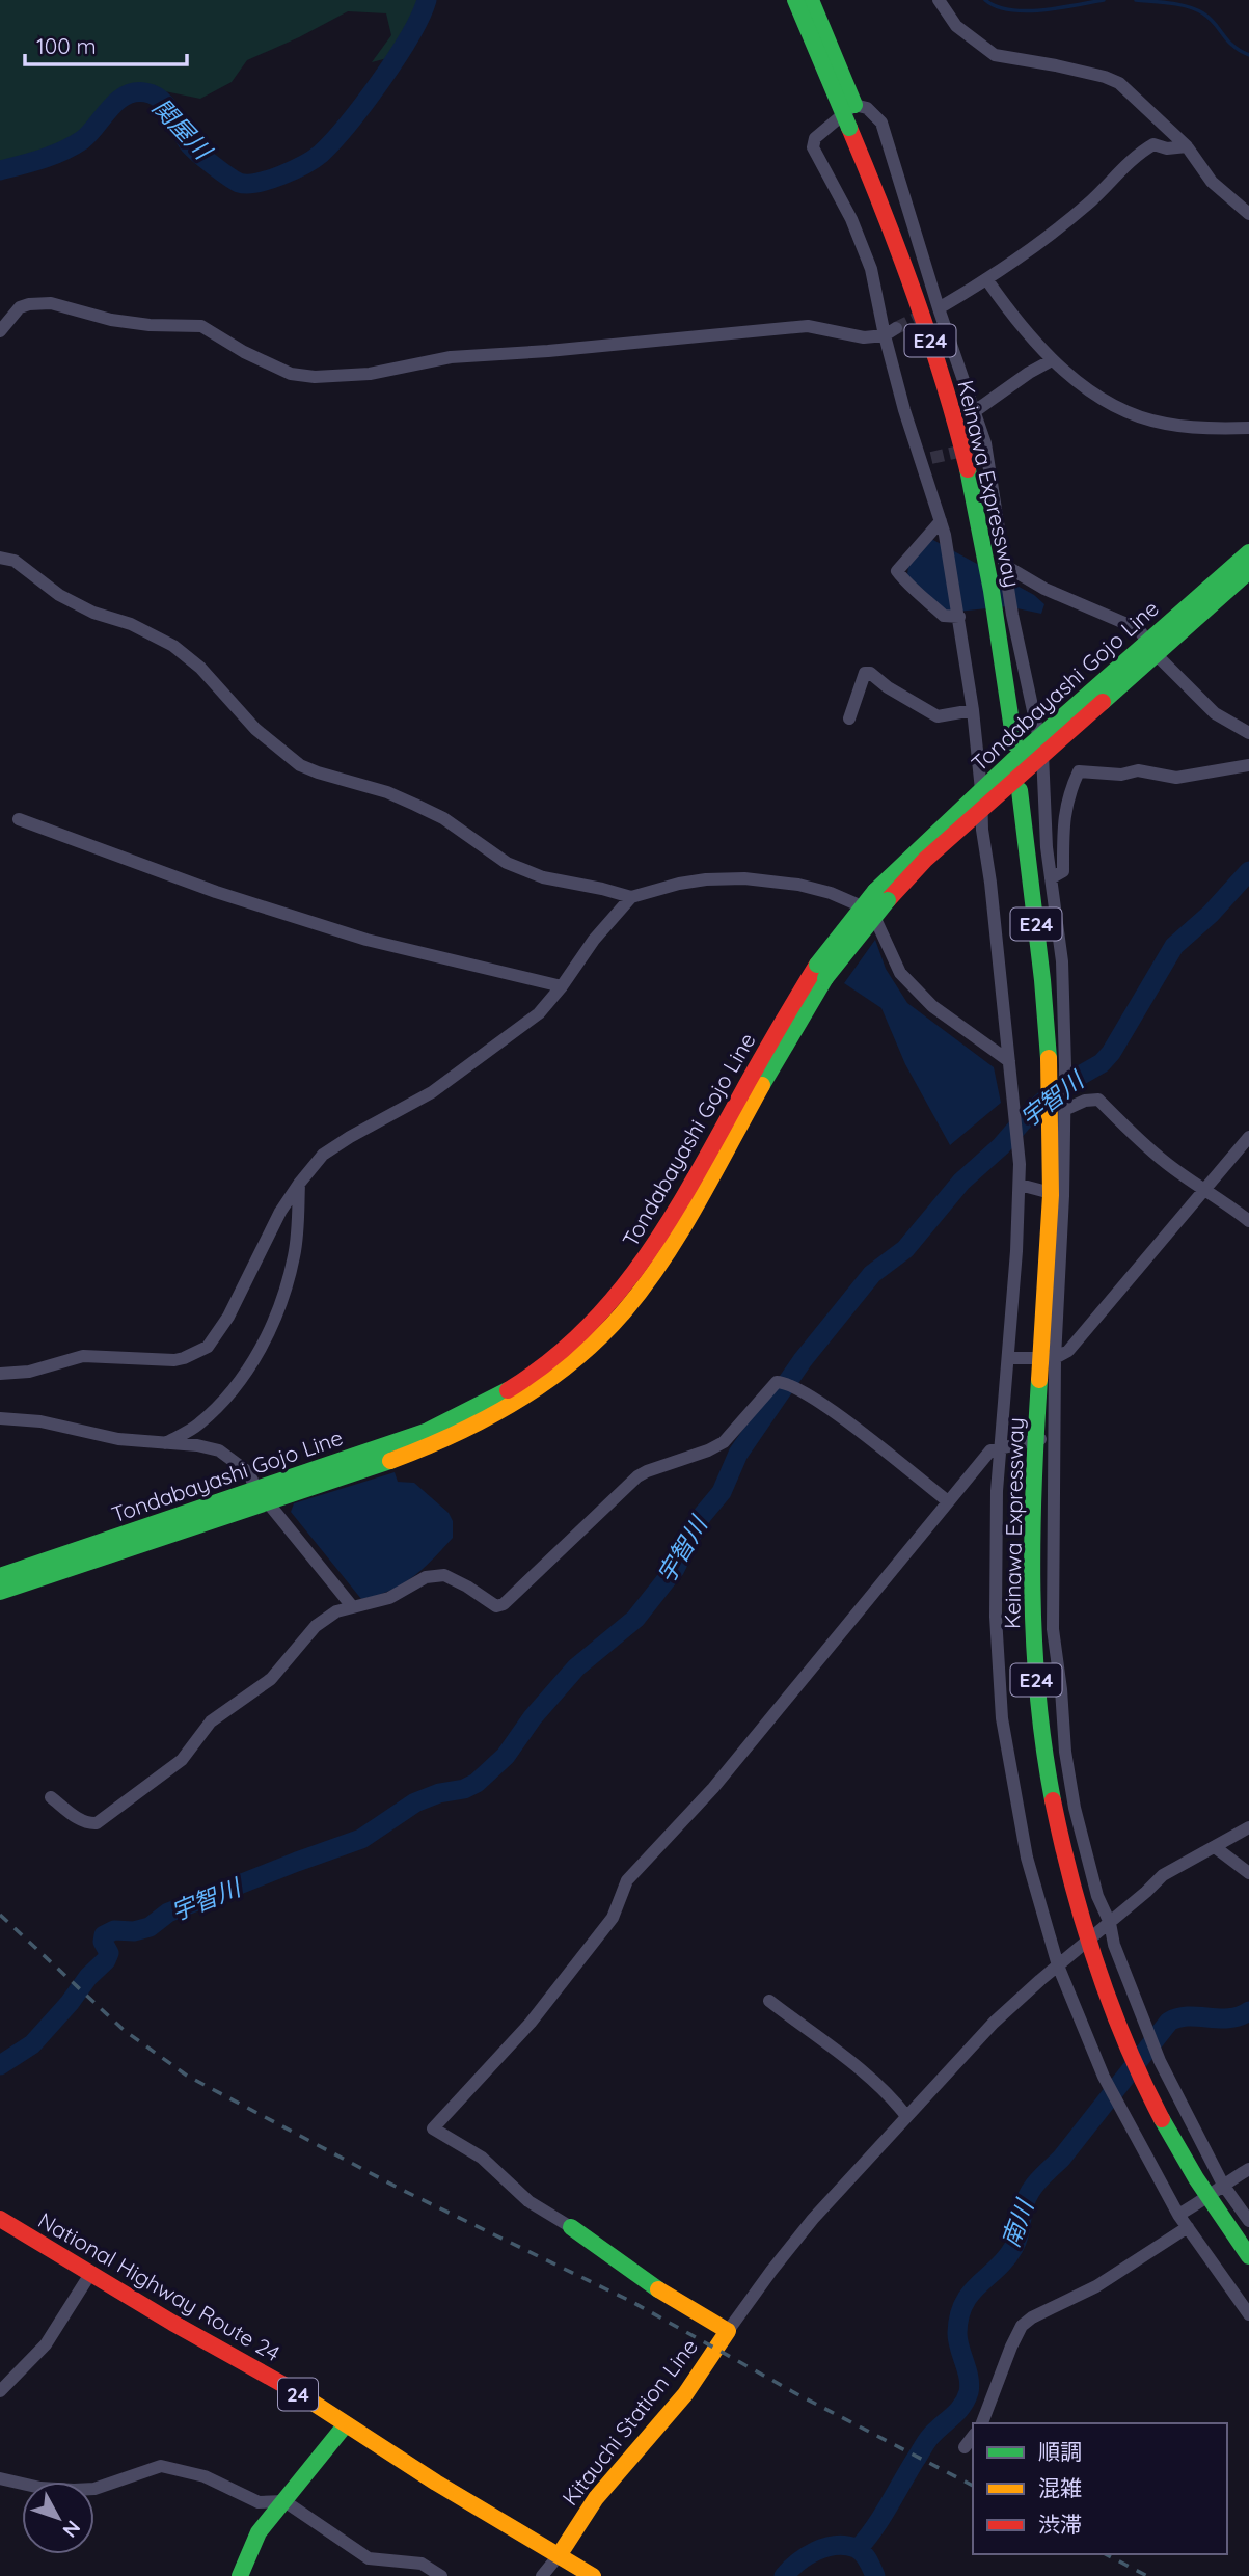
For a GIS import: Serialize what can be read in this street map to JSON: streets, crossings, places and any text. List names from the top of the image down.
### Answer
{
  "streets": {
    "main road": [
      "E24",
      "Keinawa Expressway",
      "Tondabayashi Gojo Line",
      "National Highway Route 24",
      "24",
      "Kitauchi Station Line"
    ]
  },
  "crossings": [
    ["National Highway Route 24", "Kitauchi Station Line"]
  ],
  "water": ["関屋川", "宇智川", "南川"],
  "legend": ["順調", "混雑", "渋滞"],
  "scale_bar": "100 m",
  "north": "bottom right"
}
